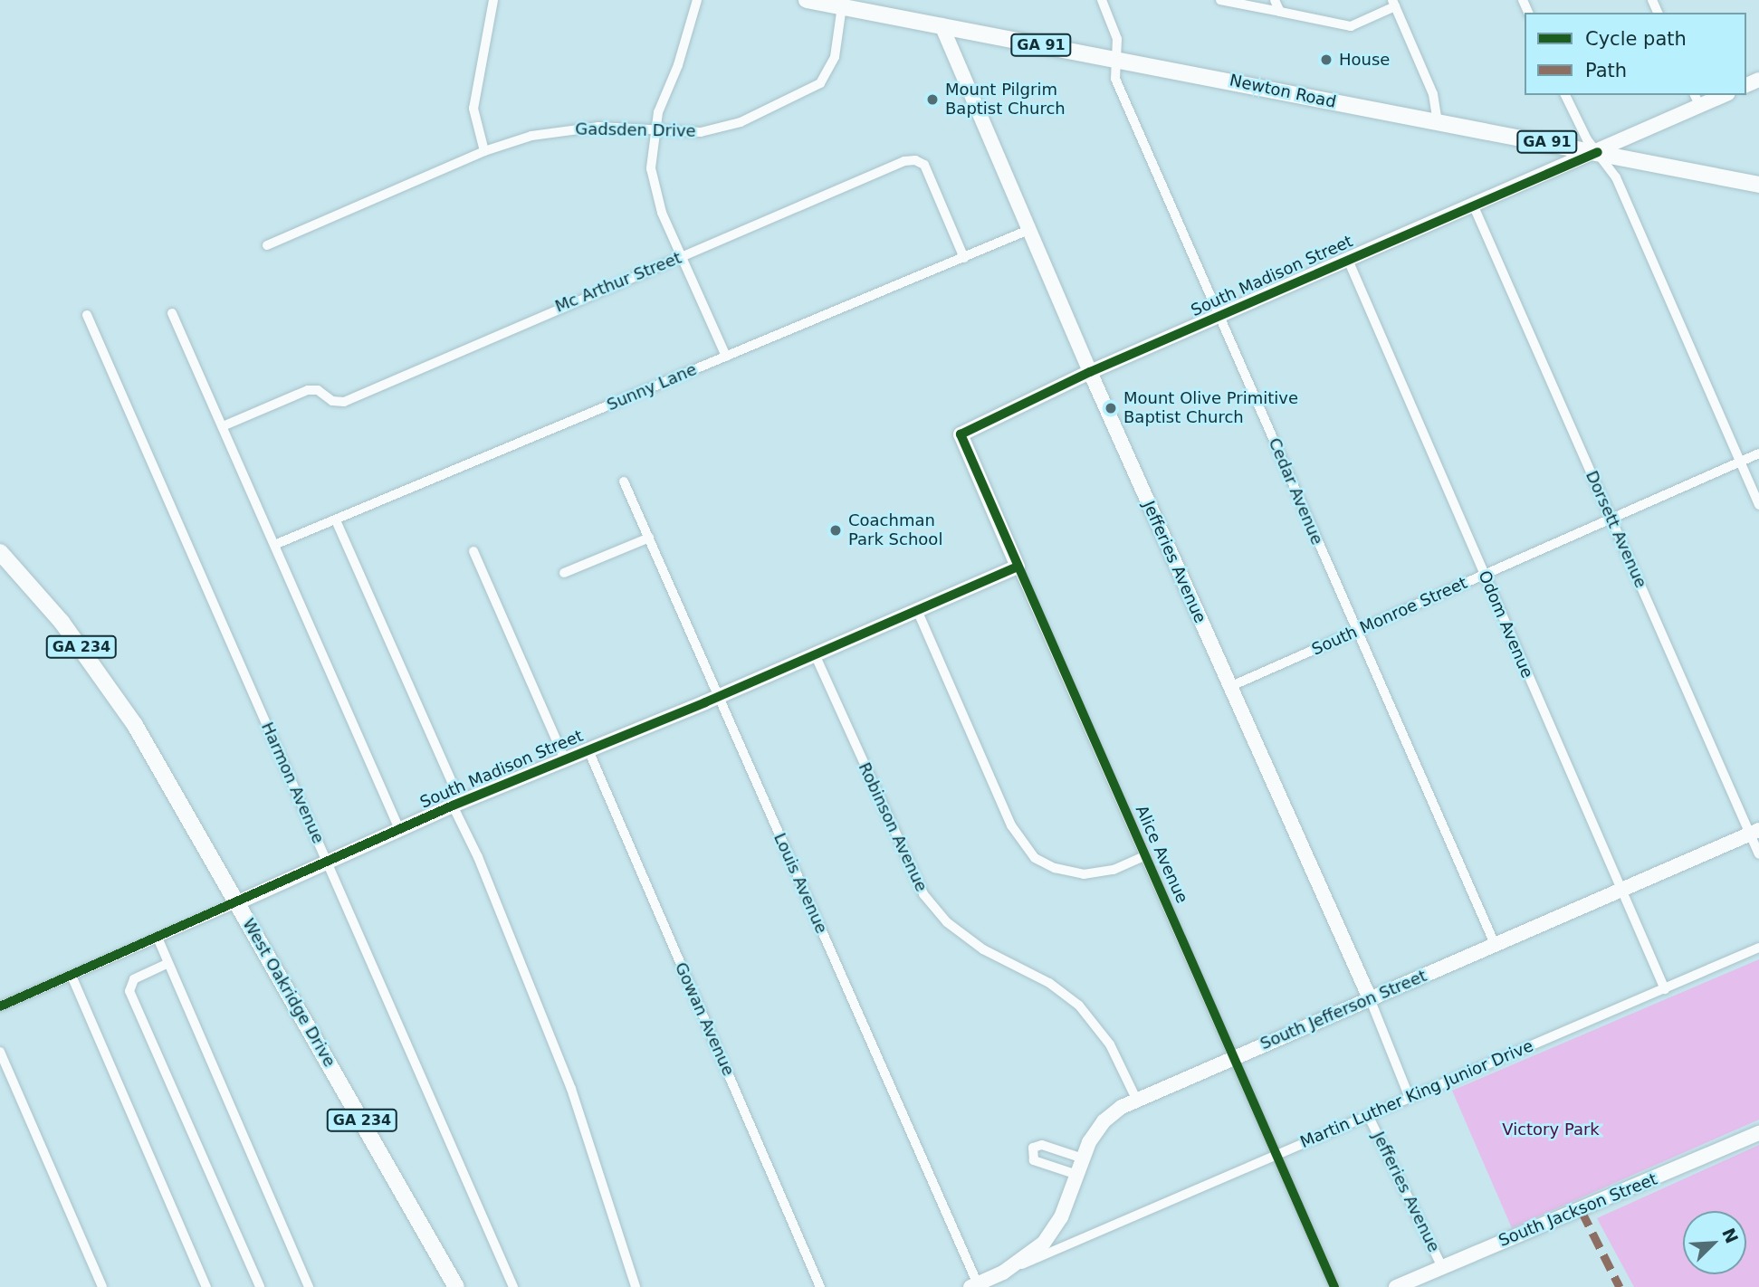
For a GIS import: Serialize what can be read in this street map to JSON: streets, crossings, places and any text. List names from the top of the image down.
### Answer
{
  "streets": {
    "main road": [
      "GA 91",
      "Newton Road",
      "GA 234",
      "West Oakridge Drive"
    ],
    "street": [
      "Gadsden Drive",
      "South Madison Street",
      "Mc Arthur Street",
      "Sunny Lane",
      "Cedar Avenue",
      "Dorsett Avenue",
      "Jefferies Avenue",
      "South Monroe Street",
      "Odom Avenue",
      "Harmon Avenue",
      "Robinson Avenue",
      "Alice Avenue",
      "Louis Avenue",
      "South Jefferson Street",
      "Gowan Avenue",
      "Martin Luther King Junior Drive",
      "South Jackson Street"
    ]
  },
  "crossings": [
    ["Newton Road", "Gadsden Drive"],
    ["Newton Road", "South Madison Street"],
    ["Newton Road", "Cedar Avenue"],
    ["Newton Road", "Jefferies Avenue"],
    ["South Madison Street", "Cedar Avenue"],
    ["South Madison Street", "Dorsett Avenue"],
    ["South Madison Street", "Jefferies Avenue"],
    ["South Madison Street", "Odom Avenue"],
    ["South Madison Street", "Harmon Avenue"],
    ["South Madison Street", "Robinson Avenue"],
    ["South Madison Street", "Alice Avenue"],
    ["South Madison Street", "Louis Avenue"],
    ["South Madison Street", "West Oakridge Drive"],
    ["South Madison Street", "Gowan Avenue"],
    ["Mc Arthur Street", "Sunny Lane"],
    ["Sunny Lane", "Jefferies Avenue"],
    ["Cedar Avenue", "South Monroe Street"],
    ["Cedar Avenue", "South Jefferson Street"],
    ["Dorsett Avenue", "South Monroe Street"],
    ["Dorsett Avenue", "South Jefferson Street"],
    ["Jefferies Avenue", "South Monroe Street"],
    ["Jefferies Avenue", "South Jefferson Street"],
    ["Jefferies Avenue", "Martin Luther King Junior Drive"],
    ["Jefferies Avenue", "South Jackson Street"],
    ["South Monroe Street", "Odom Avenue"],
    ["Odom Avenue", "South Jefferson Street"],
    ["Odom Avenue", "Martin Luther King Junior Drive"],
    ["Robinson Avenue", "South Jefferson Street"],
    ["Alice Avenue", "South Jefferson Street"],
    ["Alice Avenue", "Martin Luther King Junior Drive"],
    ["Louis Avenue", "Martin Luther King Junior Drive"],
    ["South Jefferson Street", "Martin Luther King Junior Drive"]
  ],
  "parks": ["Victory Park"],
  "places": [
    "House",
    "Mount Pilgrim Baptist Church",
    "Mount Olive Primitive Baptist Church",
    "Coachman Park School"
  ],
  "legend": ["Cycle path", "Path"],
  "north": "top right"
}
